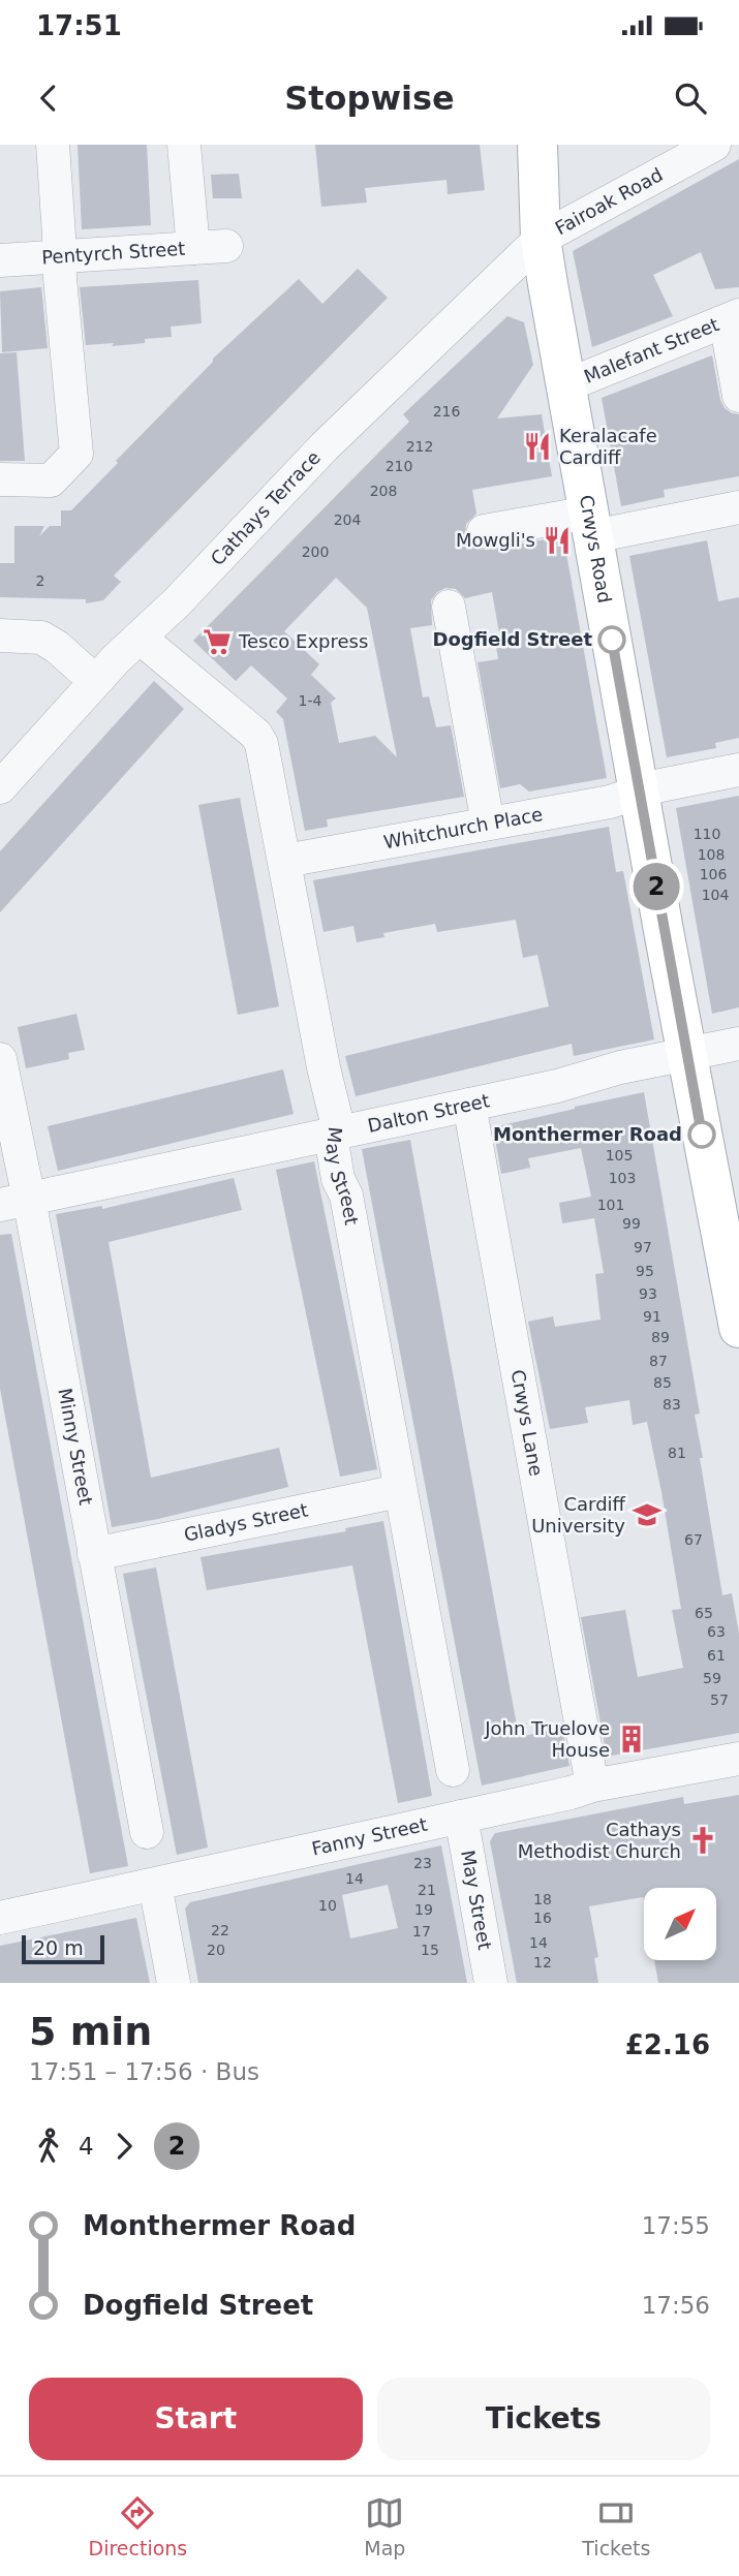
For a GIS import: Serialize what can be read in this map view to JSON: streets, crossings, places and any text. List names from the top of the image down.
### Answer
{
  "streets": {
    "main road": ["Crwys Road"],
    "street": [
      "Fairoak Road",
      "Pentyrch Street",
      "Malefant Street",
      "Cathays Terrace",
      "Whitchurch Place",
      "Dalton Street",
      "May Street",
      "Crwys Lane",
      "Minny Street",
      "Gladys Street",
      "Fanny Street"
    ]
  },
  "crossings": [
    ["Fairoak Road", "Cathays Terrace"],
    ["Fairoak Road", "Crwys Road"],
    ["Malefant Street", "Crwys Road"],
    ["Cathays Terrace", "Crwys Road"],
    ["Cathays Terrace", "May Street"],
    ["Crwys Road", "Whitchurch Place"],
    ["Crwys Road", "Dalton Street"],
    ["Whitchurch Place", "May Street"],
    ["Dalton Street", "May Street"],
    ["Dalton Street", "Crwys Lane"],
    ["Dalton Street", "Minny Street"],
    ["May Street", "Gladys Street"],
    ["May Street", "Fanny Street"],
    ["Crwys Lane", "Fanny Street"],
    ["Minny Street", "Gladys Street"]
  ],
  "places": {
    "restaurant": ["Keralacafe Cardiff", "Mowgli's"],
    "other": ["Dogfield Street", "Monthermer Road"],
    "supermarket": ["Tesco Express"],
    "school or university": ["Cardiff University"],
    "building": ["John Truelove House"],
    "church": ["Cathays Methodist Church"]
  },
  "lines": ["bus line 2"],
  "house_numbers": [
    "216",
    "212",
    "210",
    "208",
    "204",
    "200",
    "2",
    "1-4",
    "110",
    "108",
    "106",
    "104",
    "105",
    "103",
    "101",
    "99",
    "97",
    "95",
    "93",
    "91",
    "89",
    "87",
    "85",
    "83",
    "81",
    "67",
    "65",
    "63",
    "61",
    "59",
    "57",
    "23",
    "14",
    "21",
    "18",
    "10",
    "19",
    "16",
    "22",
    "17",
    "14",
    "20",
    "15",
    "12"
  ],
  "scale_bar": "20 m",
  "north": "top right",
  "page": {
    "status": "17:51",
    "header": "Stopwise",
    "on_map": "2",
    "scale": "20 m",
    "heading": ["5 min", "17:51 – 17:56 · Bus", "£2.16"],
    "legs": ["4", "2"],
    "list": [
      {
        "name": "Monthermer Road",
        "value": "17:55"
      },
      {
        "name": "Dogfield Street",
        "value": "17:56"
      }
    ],
    "buttons": ["Start", "Tickets"],
    "tabs": ["Directions", "Map", "Tickets"]
  }
}
